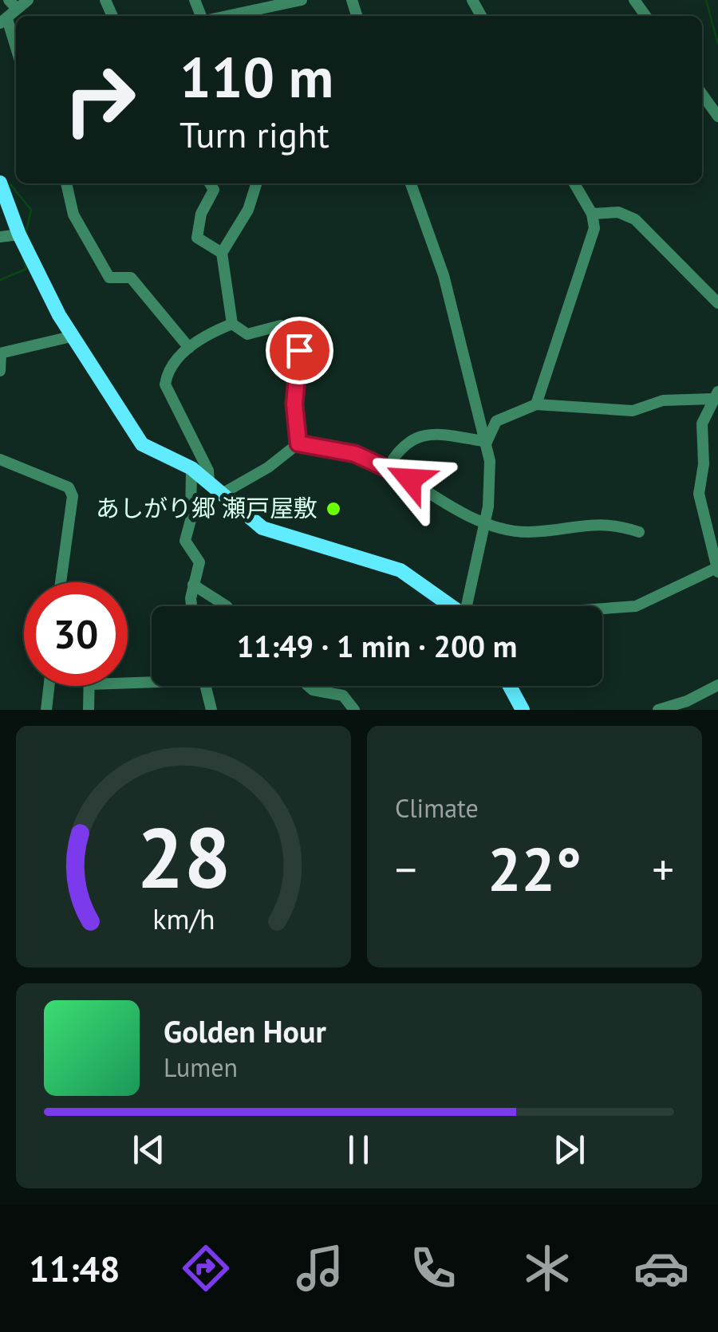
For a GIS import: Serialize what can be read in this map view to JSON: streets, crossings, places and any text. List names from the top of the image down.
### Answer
{
  "places": ["あしがり郷 瀬戸屋敷"],
  "page": {
    "turn": ["110 m", "Turn right"],
    "limit": "30",
    "trip": "11:49 · 1 min · 200 m",
    "tile": "Climate",
    "heat": ["−", "22°", "+"],
    "song": ["Golden Hour", "Lumen"],
    "tabs": "11:48",
    "gauge": ["28", "km/h"]
  }
}
